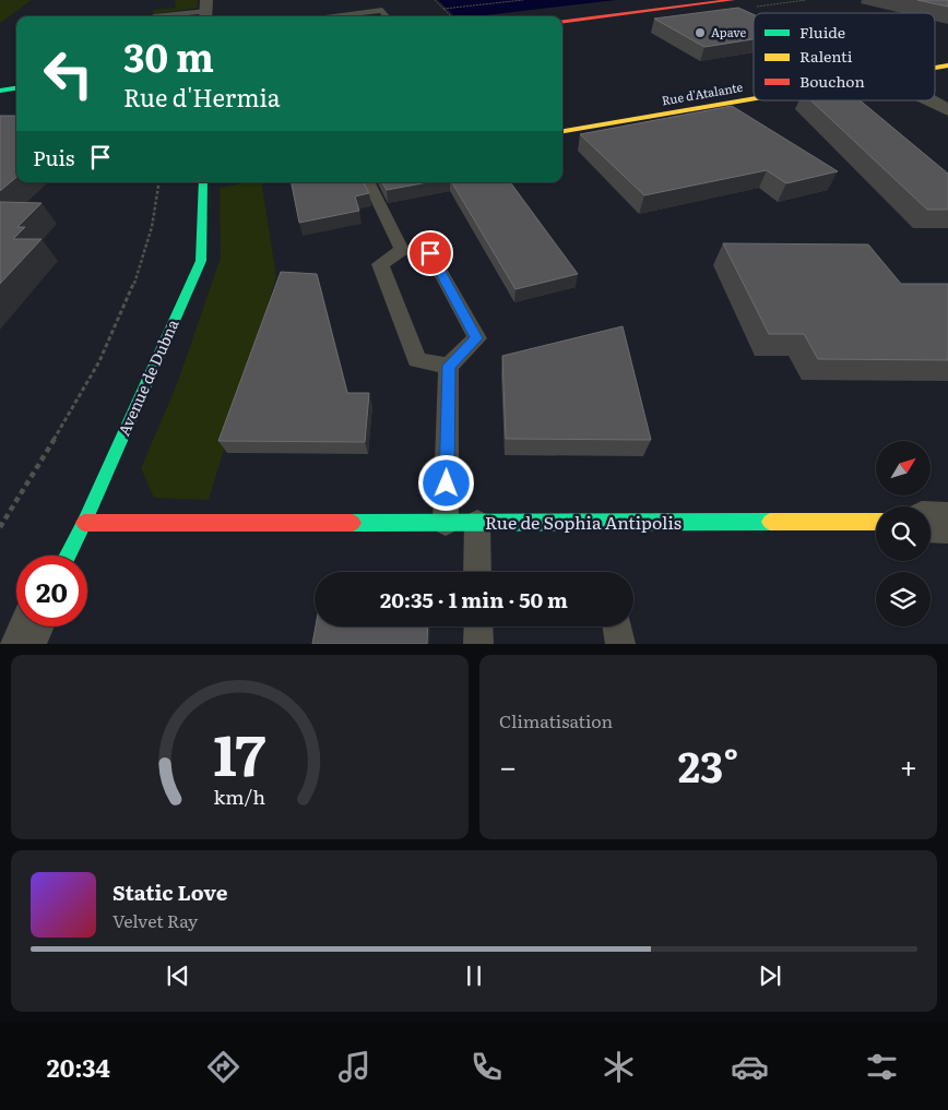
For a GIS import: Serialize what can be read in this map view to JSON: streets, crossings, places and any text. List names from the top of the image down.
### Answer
{
  "streets": {
    "street": ["Rue d'Atalante", "Avenue de Dubna", "Rue de Sophia Antipolis"]
  },
  "crossings": [
    ["Avenue de Dubna", "Rue de Sophia Antipolis"]
  ],
  "places": ["Apave"],
  "legend": ["Fluide", "Ralenti", "Bouchon"],
  "north": "top right",
  "page": {
    "turn": ["30 m", "Rue d'Hermia"],
    "then": "Puis",
    "limit": "20",
    "trip": "20:35 · 1 min · 50 m",
    "tile": "Climatisation",
    "heat": ["−", "23°", "+"],
    "song": ["Static Love", "Velvet Ray"],
    "tabs": "20:34",
    "gauge": ["17", "km/h"]
  }
}
